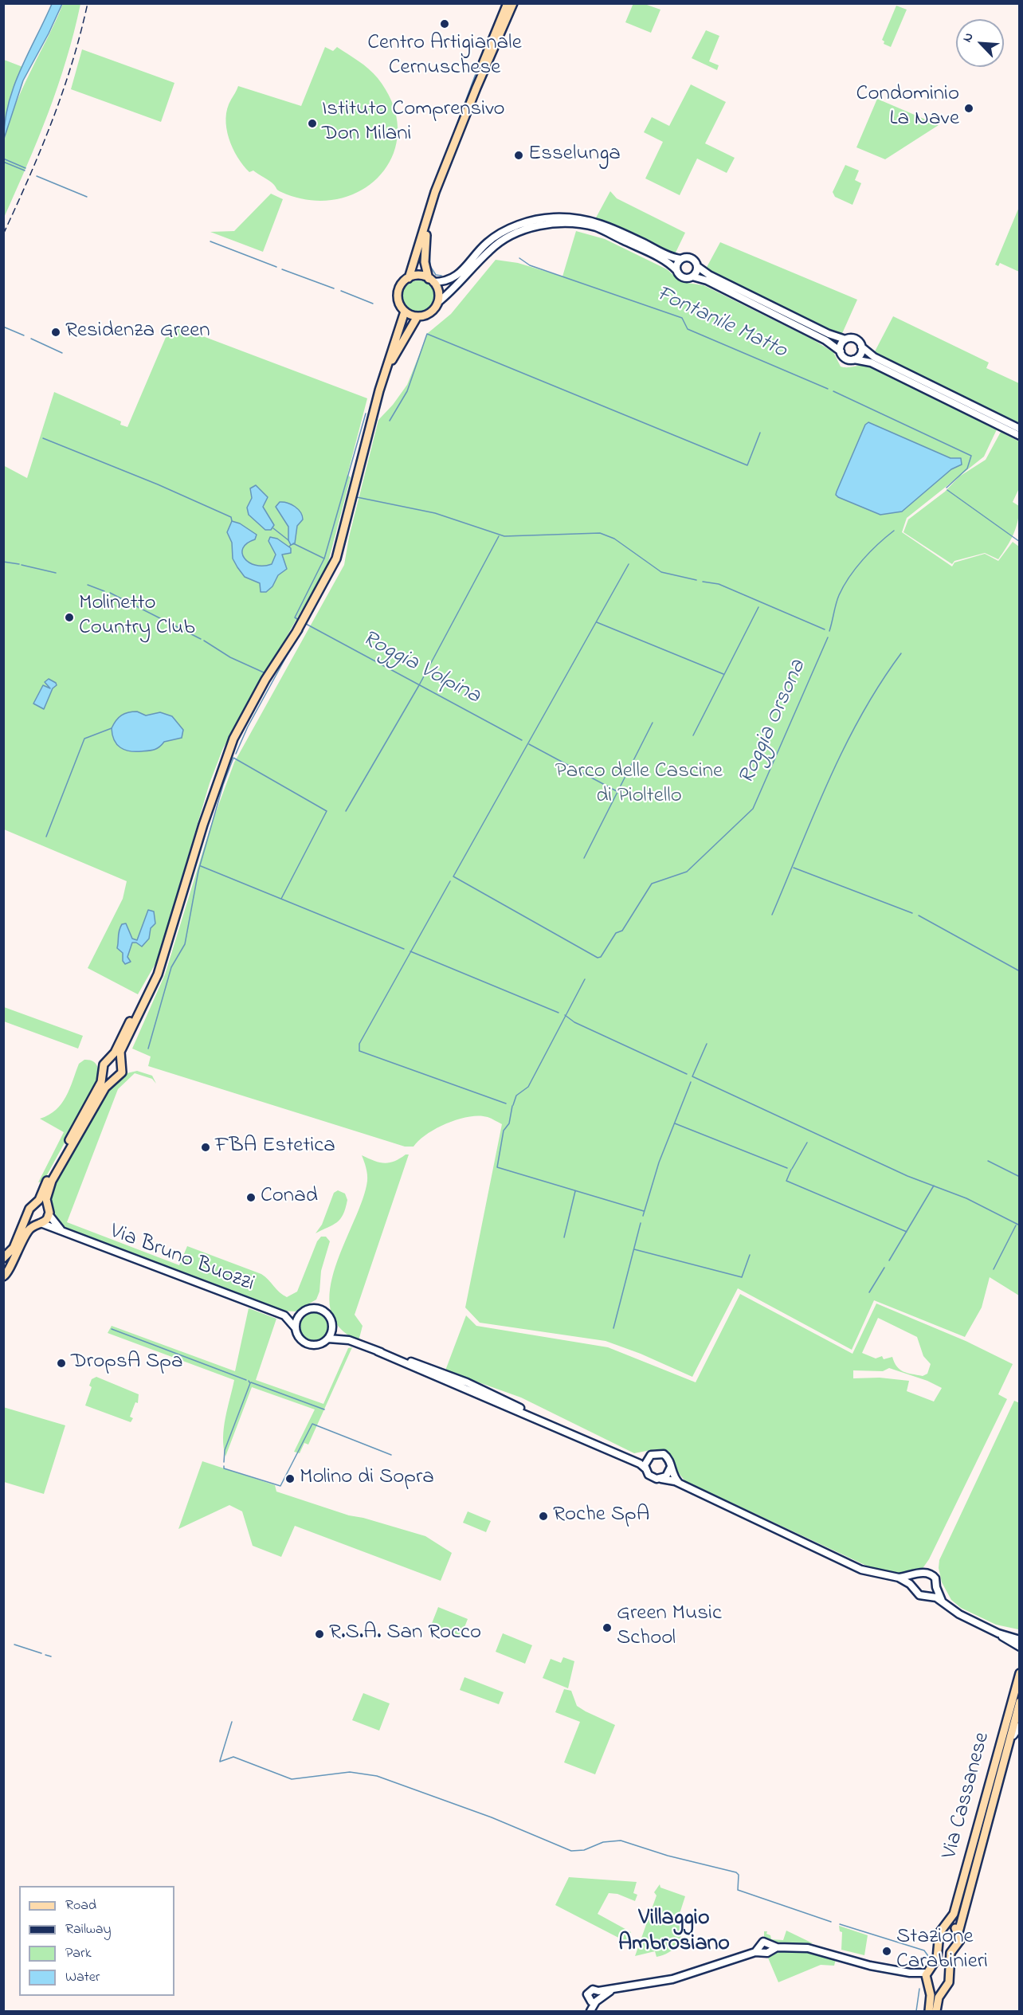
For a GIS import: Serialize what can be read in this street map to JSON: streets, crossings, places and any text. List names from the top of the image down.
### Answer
{
  "streets": {
    "main road": ["Via Cassanese"],
    "street": ["Via Bruno Buozzi"]
  },
  "districts": ["Villaggio Ambrosiano"],
  "water": ["Fontanile Matto", "Roggia Volpina", "Roggia Orsona"],
  "parks": ["Parco delle Cascine di Pioltello"],
  "places": [
    "Centro Artigianale Cernuschese",
    "Condominio La Nave",
    "Istituto Comprensivo Don Milani",
    "Esselunga",
    "Residenza Green",
    "Molinetto Country Club",
    "FBA Estetica",
    "Conad",
    "DropsA Spa",
    "Molino di Sopra",
    "Roche SpA",
    "Green Music School",
    "R.S.A. San Rocco",
    "Stazione Carabinieri"
  ],
  "legend": [
    "Road",
    "Railway",
    "Park",
    "Water"
  ],
  "north": "top left"
}
